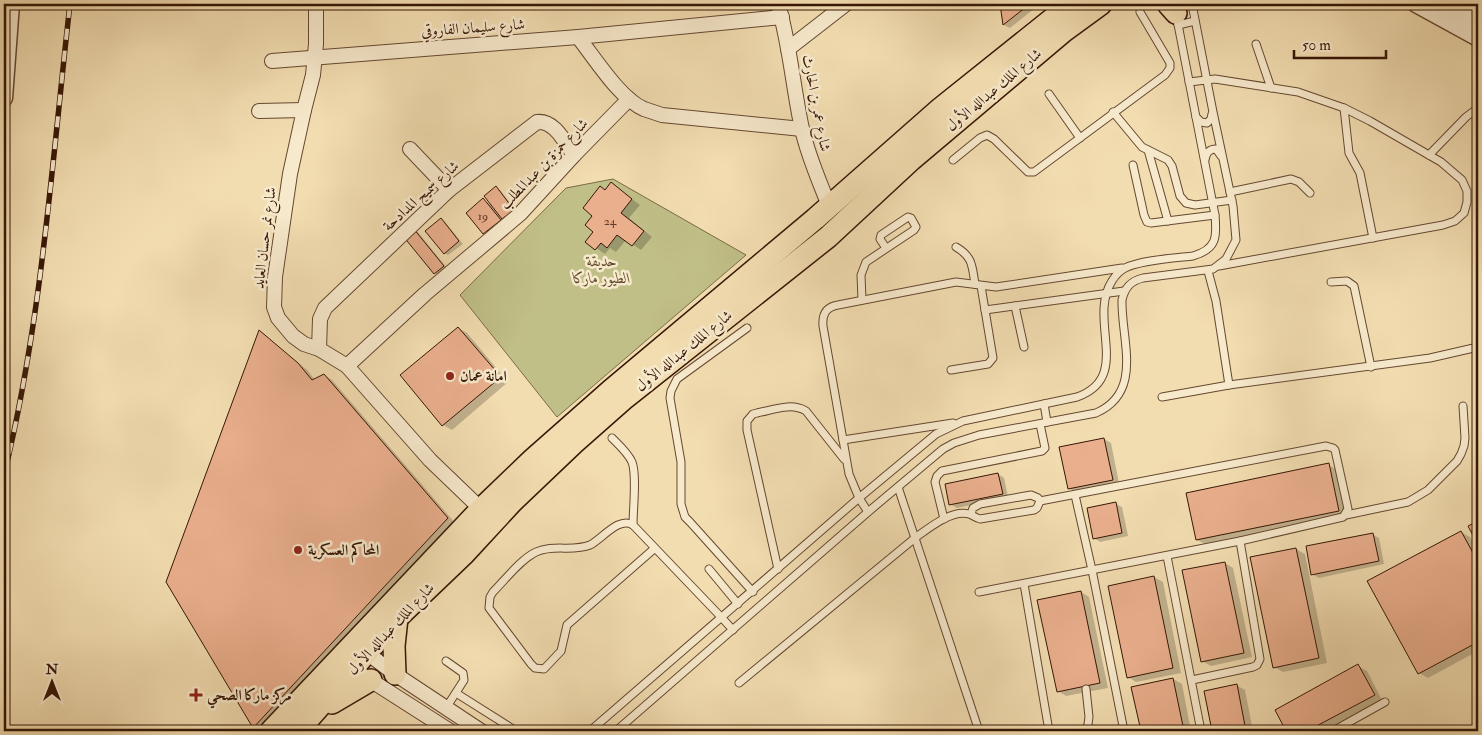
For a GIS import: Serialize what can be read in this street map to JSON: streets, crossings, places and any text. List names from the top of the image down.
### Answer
{
  "streets": {
    "main road": ["شارع الملك عبدالله الأول"],
    "street": [
      "شارع سليمان الفاروقي",
      "شارع عمر بن الحارث",
      "شارع حمزة بن عبدالمطلب",
      "شارع سميح المدادحة",
      "شارع نمر حسان العايد"
    ]
  },
  "crossings": [
    ["شارع سليمان الفاروقي", "شارع عمر بن الحارث"],
    ["شارع سليمان الفاروقي", "شارع نمر حسان العايد"],
    ["شارع الملك عبدالله الأول", "شارع عمر بن الحارث"],
    ["شارع الملك عبدالله الأول", "شارع نمر حسان العايد"],
    ["شارع حمزة بن عبدالمطلب", "شارع سميح المدادحة"],
    ["شارع حمزة بن عبدالمطلب", "شارع نمر حسان العايد"],
    ["شارع سميح المدادحة", "شارع نمر حسان العايد"]
  ],
  "parks": ["حديقة الطيور ماركا"],
  "places": {
    "other": ["امانة عمان", "المحاكم العسكرية"],
    "health": ["مركز ماركا الصحي"]
  },
  "house_numbers": ["19", "24"],
  "scale_bar": "50 m",
  "north": "top"
}
